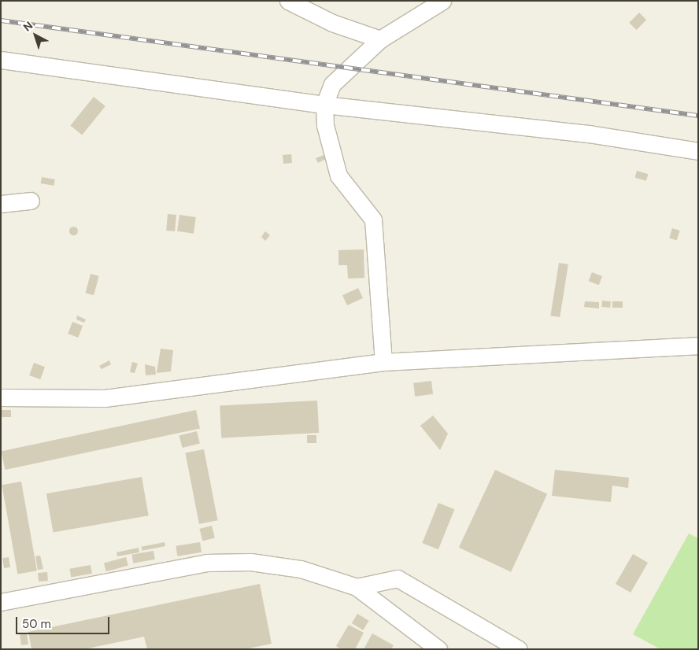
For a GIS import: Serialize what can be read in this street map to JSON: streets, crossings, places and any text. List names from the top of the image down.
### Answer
{
  "scale_bar": "50 m",
  "north": "top left"
}
